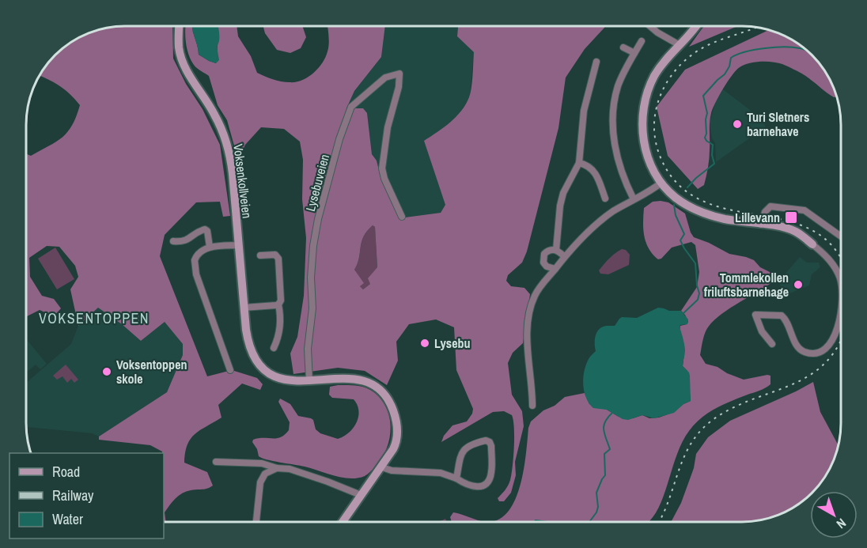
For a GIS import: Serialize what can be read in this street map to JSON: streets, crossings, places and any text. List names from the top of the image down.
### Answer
{
  "streets": {
    "street": ["Voksenkollveien", "Lysebuveien"]
  },
  "crossings": [
    ["Voksenkollveien", "Lysebuveien"]
  ],
  "districts": ["VOKSENTOPPEN"],
  "places": {
    "other": [
      "Turi Sletners barnehave",
      "Tommlekollen friluftsbarnehage",
      "Lysebu",
      "Voksentoppen skole"
    ],
    "transit": ["Lillevann"]
  },
  "legend": ["Road", "Railway", "Water"],
  "north": "bottom right"
}
